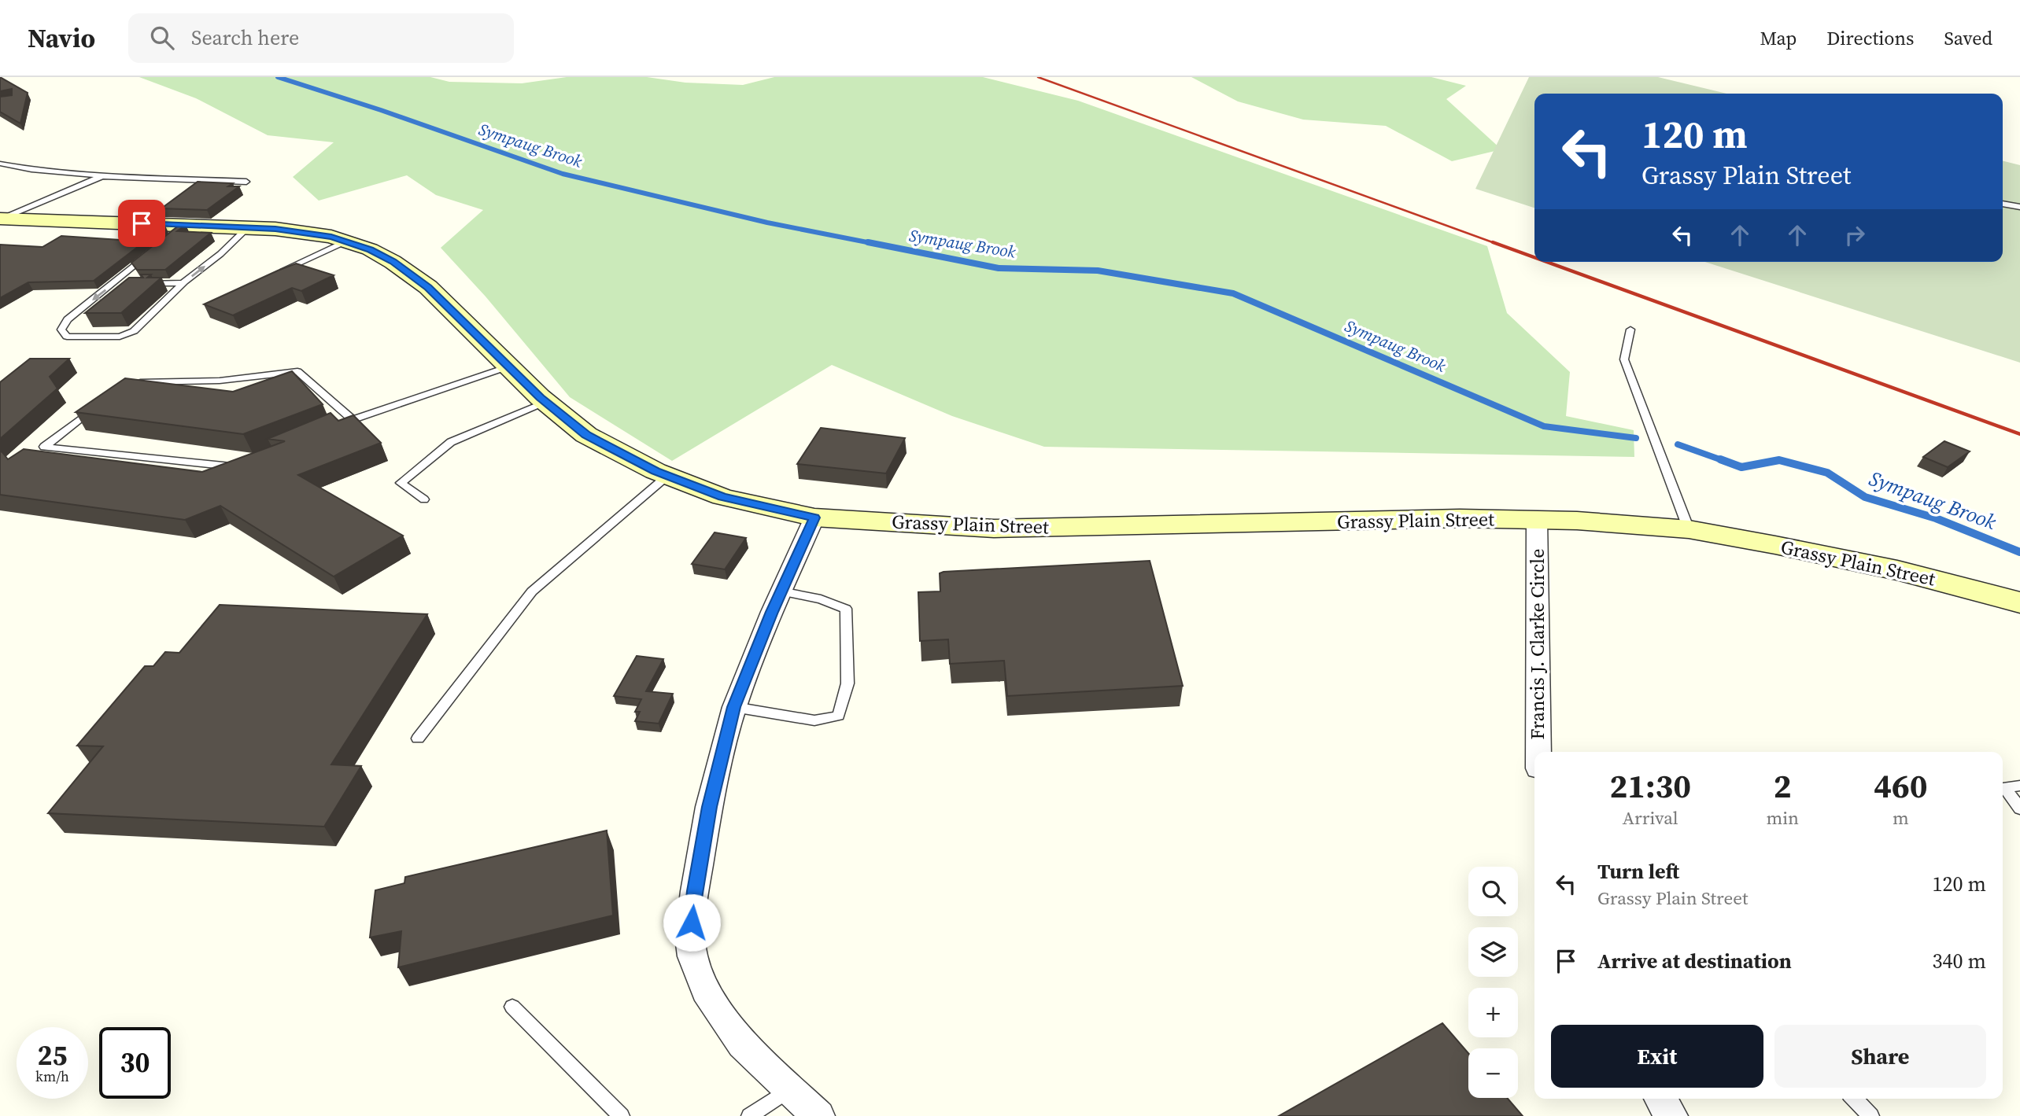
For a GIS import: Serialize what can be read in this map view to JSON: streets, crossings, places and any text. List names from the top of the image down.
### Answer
{
  "streets": {
    "main road": ["Grassy Plain Street"],
    "street": ["Francis J. Clarke Circle"]
  },
  "crossings": [
    ["Grassy Plain Street", "Francis J. Clarke Circle"]
  ],
  "water": ["Sympaug Brook"],
  "page": {
    "header": "Navio",
    "search": "Search here",
    "nav": ["Map", "Directions", "Saved"],
    "turn": ["120 m", "Grassy Plain Street"],
    "eta": [
      "21:30",
      "Arrival",
      "2",
      "min",
      "460",
      "m"
    ],
    "list": [
      {
        "name": "Turn left",
        "note": "Grassy Plain Street",
        "value": "120 m"
      },
      {
        "name": "Arrive at destination",
        "value": "340 m"
      }
    ],
    "map_buttons": ["+", "−"],
    "buttons": ["Exit", "Share"],
    "speed": "25 km/h",
    "limit": "30"
  }
}
